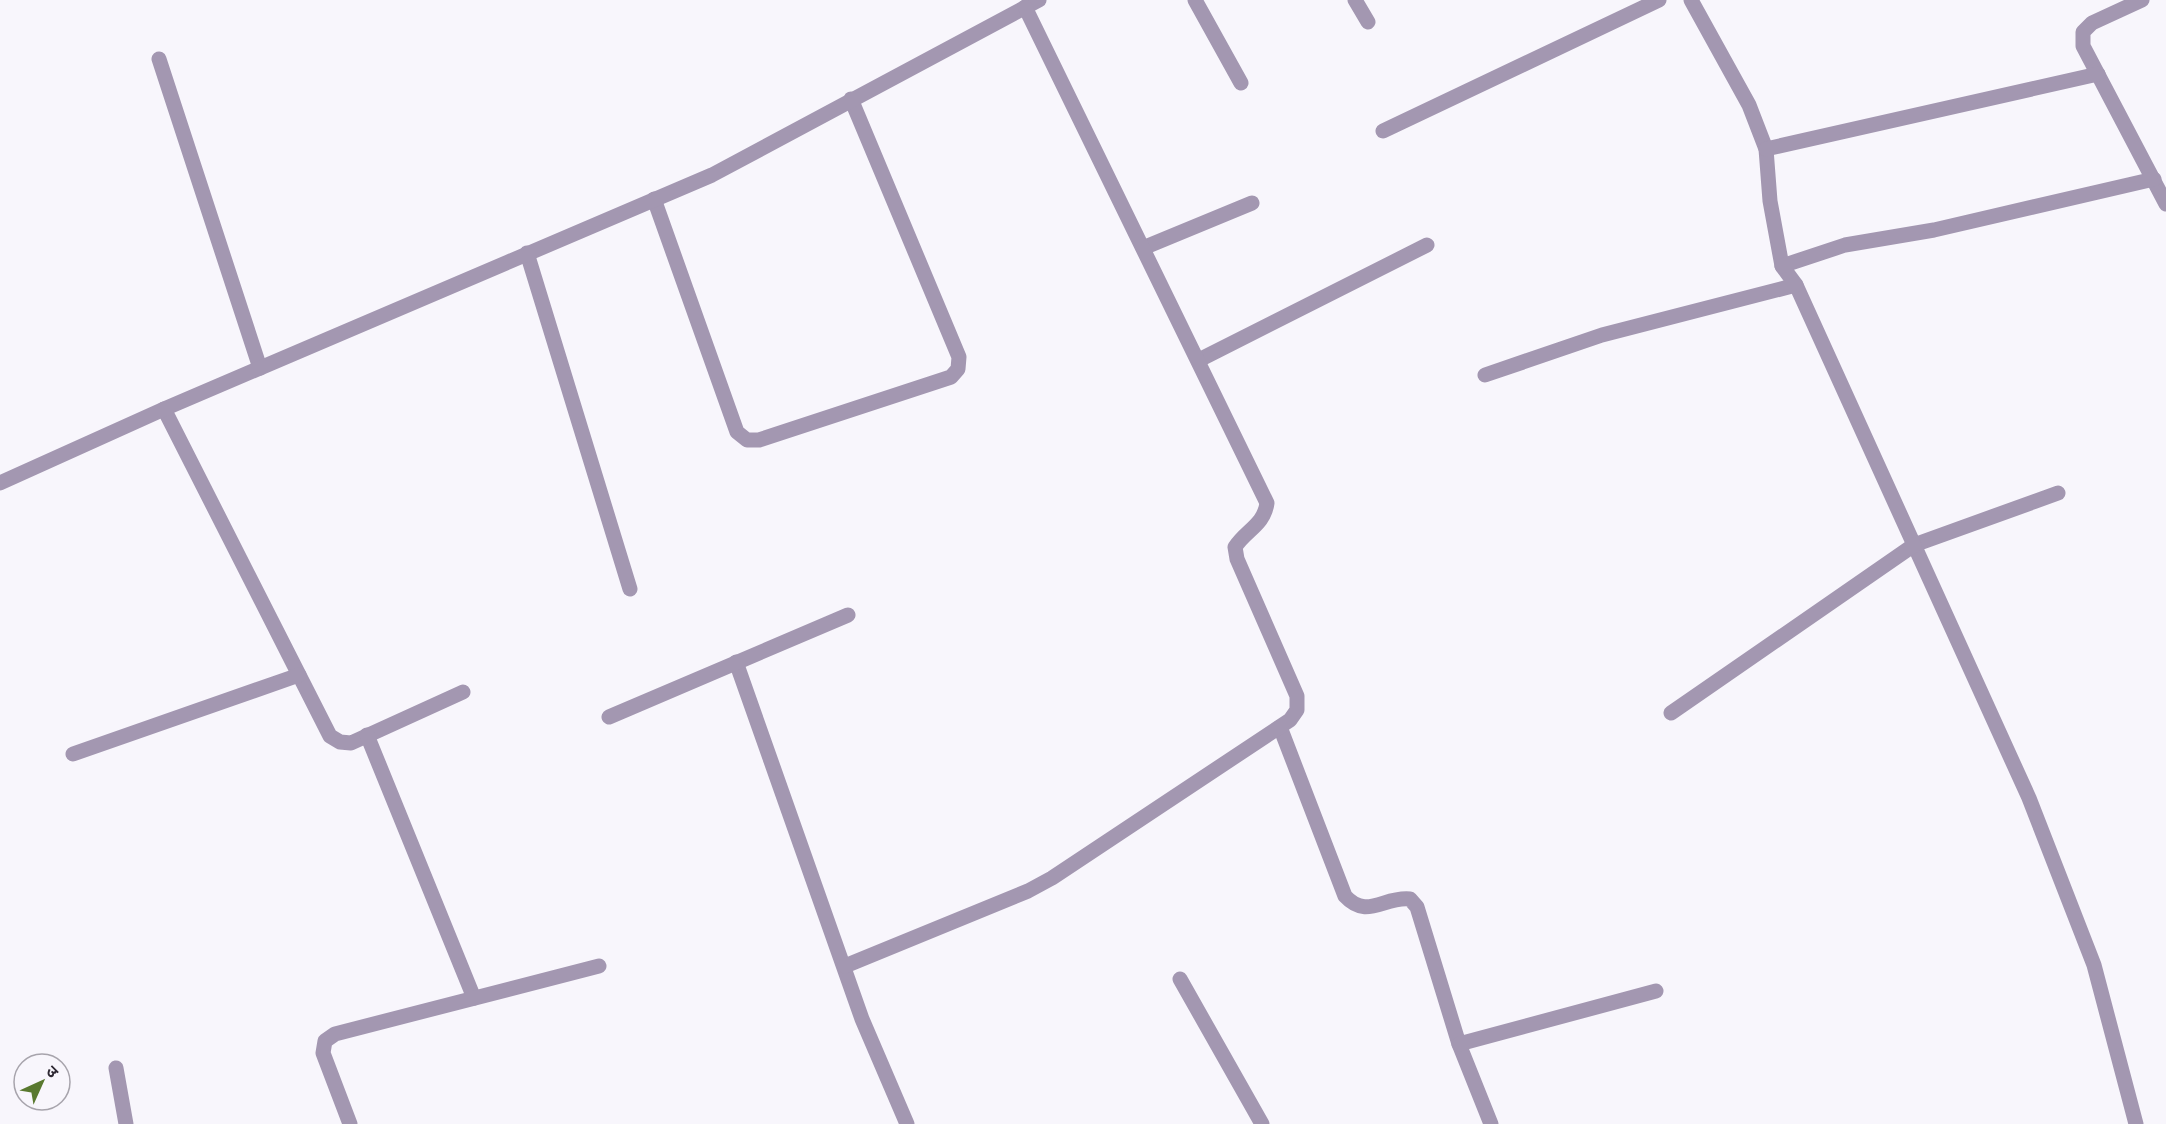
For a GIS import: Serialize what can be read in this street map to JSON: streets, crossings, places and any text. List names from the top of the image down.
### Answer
{
  "north": "top right"
}
